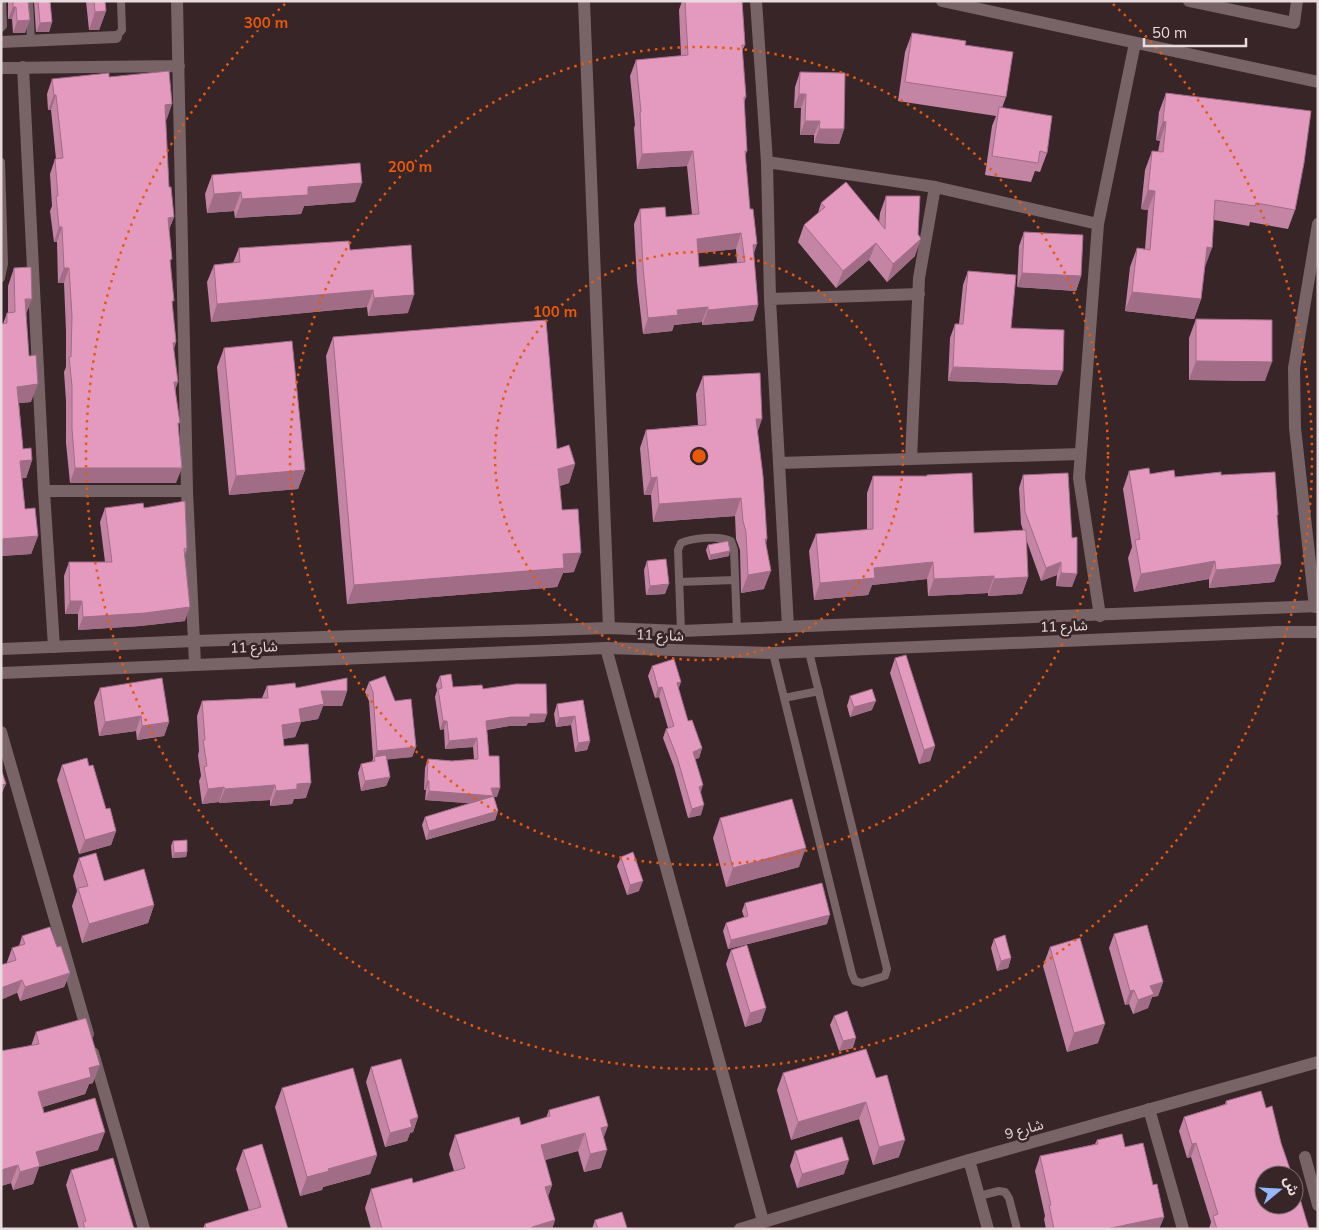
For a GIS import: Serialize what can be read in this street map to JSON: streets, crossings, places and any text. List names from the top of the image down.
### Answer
{
  "streets": {
    "street": ["شارع 11", "شارع 9"]
  },
  "scale_bar": "50 m",
  "north": "right",
  "rings": ["300 m", "200 m", "100 m"]
}
